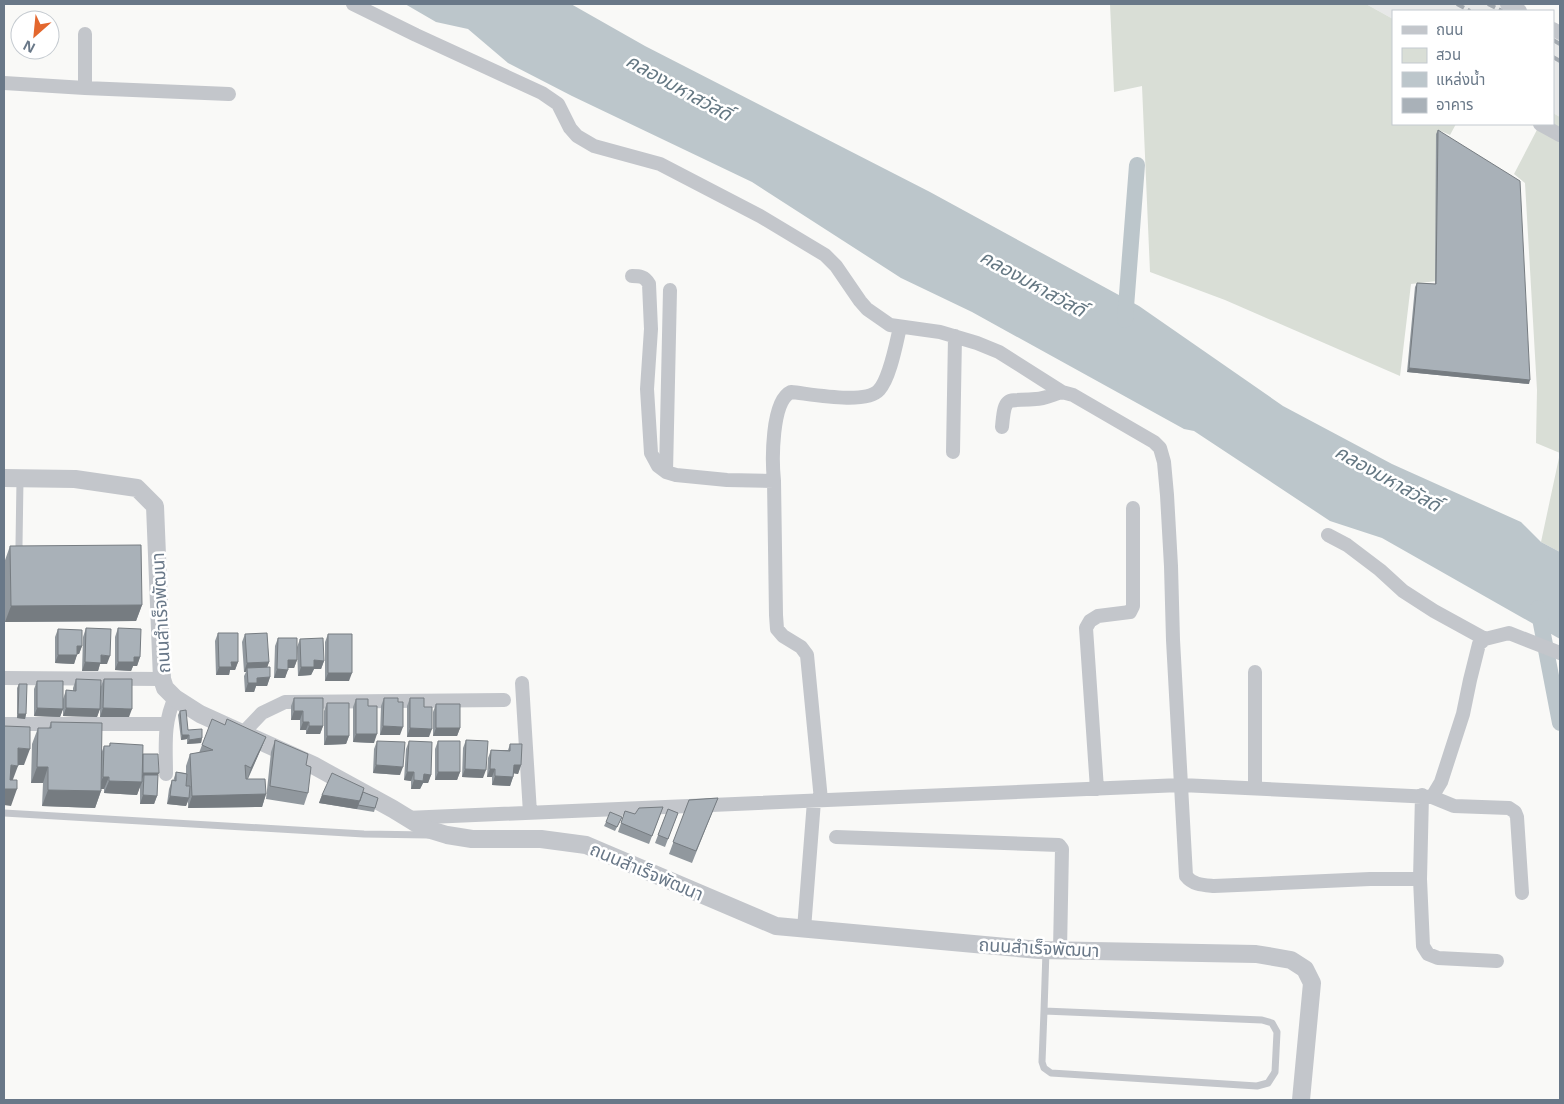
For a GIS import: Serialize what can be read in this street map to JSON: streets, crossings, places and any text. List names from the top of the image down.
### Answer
{
  "streets": {
    "street": ["ถนนสำเร็จพัฒนา"]
  },
  "water": ["คลองมหาสวัสดิ์"],
  "legend": [
    "ถนน",
    "สวน",
    "แหล่งน้ำ",
    "อาคาร"
  ],
  "north": "bottom left"
}
